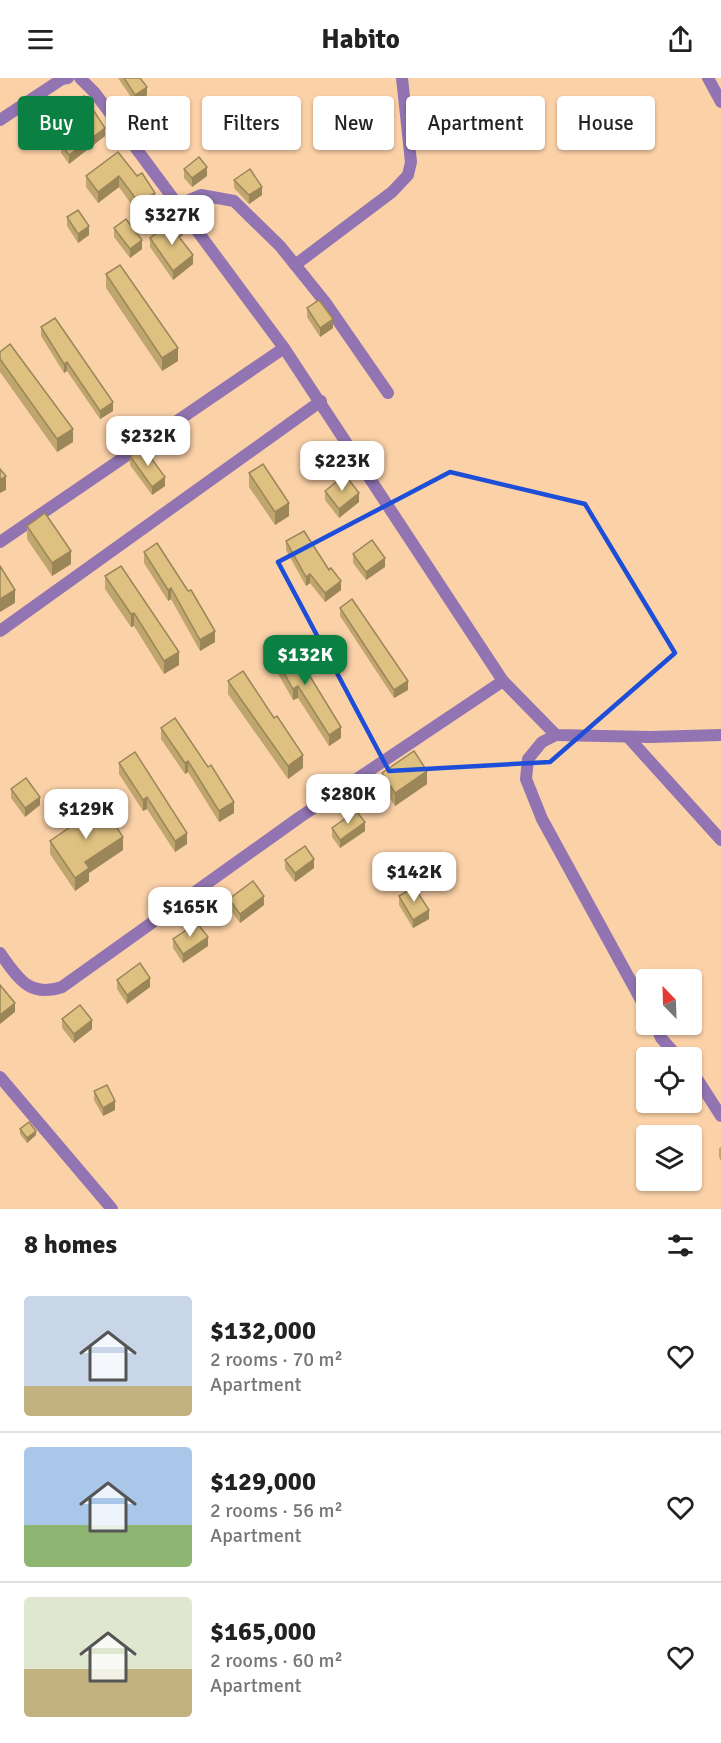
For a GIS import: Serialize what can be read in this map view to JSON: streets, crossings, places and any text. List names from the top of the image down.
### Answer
{
  "north": "top left",
  "page": {
    "header": "Habito",
    "chip": [
      "Buy",
      "Rent",
      "Filters",
      "New",
      "Apartment",
      "House"
    ],
    "price": [
      "$327K",
      "$232K",
      "$223K",
      "$132K",
      "$280K",
      "$129K",
      "$142K",
      "$165K"
    ],
    "heading": "8 homes",
    "list": [
      {
        "name": "$132,000",
        "note": "2 rooms · 70 m² · Apartment"
      },
      {
        "name": "$129,000",
        "note": "2 rooms · 56 m² · Apartment"
      },
      {
        "name": "$165,000",
        "note": "2 rooms · 60 m² · Apartment"
      }
    ]
  }
}
